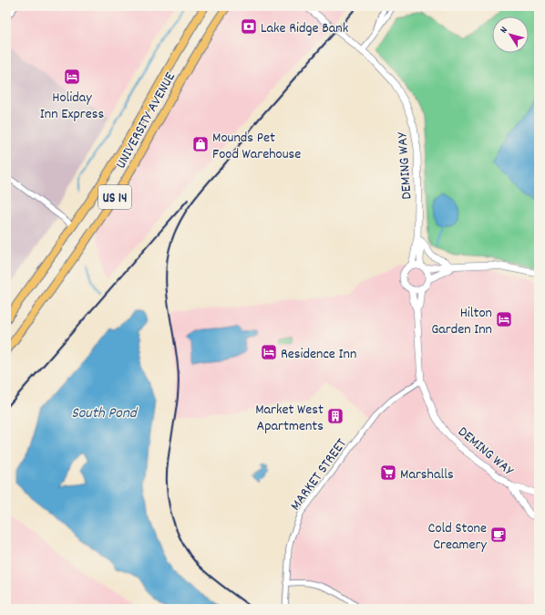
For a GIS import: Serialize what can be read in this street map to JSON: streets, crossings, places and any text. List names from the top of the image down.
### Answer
{
  "streets": {
    "main road": ["UNIVERSITY AVENUE", "US 14"],
    "street": ["DEMING WAY", "MARKET STREET"]
  },
  "crossings": [
    ["DEMING WAY", "MARKET STREET"]
  ],
  "water": ["South Pond"],
  "places": {
    "bank": ["Lake Ridge Bank"],
    "hotel": ["Holiday Inn Express", "Hilton Garden Inn", "Residence Inn"],
    "shop": ["Mounds Pet Food Warehouse"],
    "building": ["Market West Apartments"],
    "supermarket": ["Marshalls"],
    "cafe": ["Cold Stone Creamery"]
  },
  "north": "top left"
}
